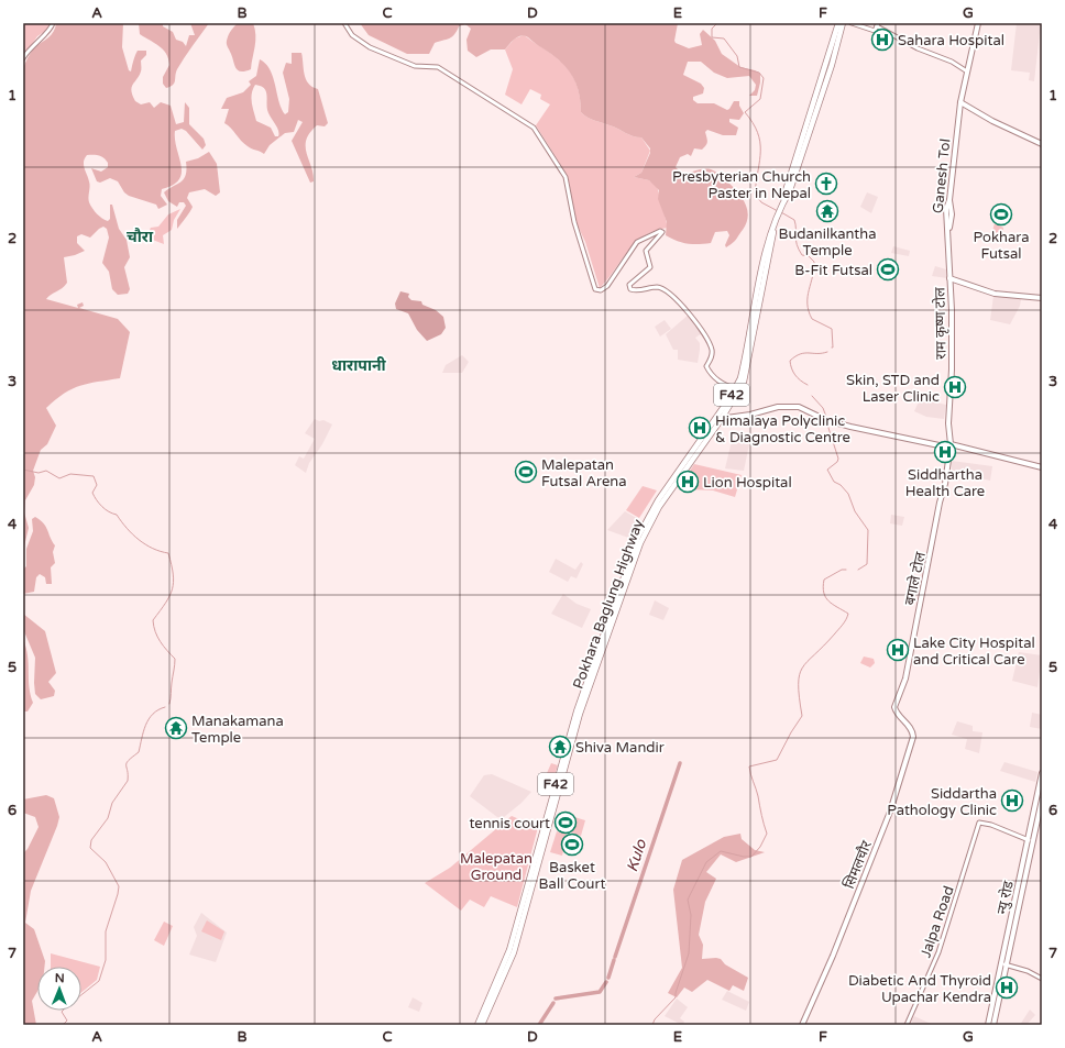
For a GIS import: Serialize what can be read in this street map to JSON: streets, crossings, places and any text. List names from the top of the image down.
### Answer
{
  "streets": {
    "highway": ["F42", "Pokhara Baglung Highway"],
    "main road": [
      "Ganesh Tol",
      "राम कृष्ण टोल",
      "बगाले टोल",
      "सिमलचौर",
      "न्यु रोड"
    ],
    "street": ["Jalpa Road"]
  },
  "crossings": [
    ["Ganesh Tol", "राम कृष्ण टोल"],
    ["राम कृष्ण टोल", "बगाले टोल"],
    ["F42", "Pokhara Baglung Highway"],
    ["बगाले टोल", "सिमलचौर"],
    ["न्यु रोड", "Jalpa Road"]
  ],
  "districts": ["चौरा", "धारापानी"],
  "water": ["Kulo"],
  "parks": ["Malepatan Ground"],
  "places": {
    "hospital": [
      "Sahara Hospital",
      "Skin, STD and Laser Clinic",
      "Himalaya Polyclinic & Diagnostic Centre",
      "Siddhartha Health Care",
      "Lion Hospital",
      "Lake City Hospital and Critical Care",
      "Siddartha Pathology Clinic",
      "Diabetic And Thyroid Upachar Kendra"
    ],
    "church": ["Presbyterian Church Paster in Nepal"],
    "temple": ["Budanilkantha Temple", "Manakamana Temple", "Shiva Mandir"],
    "sports": [
      "Pokhara Futsal",
      "B-Fit Futsal",
      "Malepatan Futsal Arena",
      "tennis court",
      "Basket Ball Court"
    ]
  },
  "north": "top",
  "grid": {
    "columns": [
      "A",
      "B",
      "C",
      "D",
      "E",
      "F",
      "G"
    ],
    "rows": [
      "1",
      "2",
      "3",
      "4",
      "5",
      "6",
      "7"
    ]
  }
}
